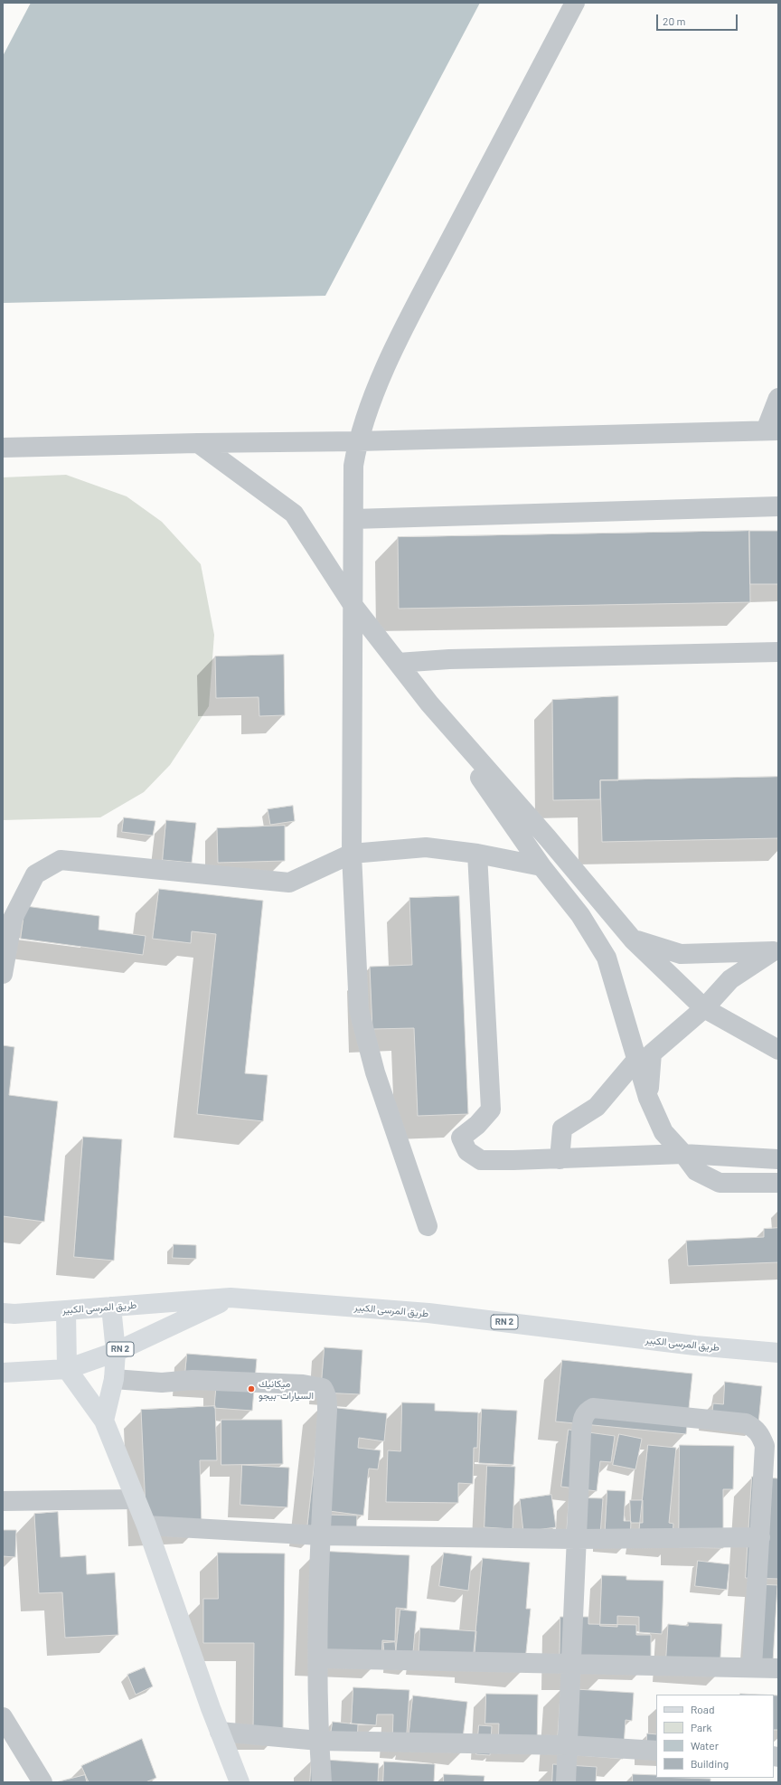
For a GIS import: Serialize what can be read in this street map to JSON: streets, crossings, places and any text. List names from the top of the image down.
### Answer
{
  "streets": {
    "main road": ["طريق المرسى الكبير", "RN 2"]
  },
  "crossings": [
    ["طريق المرسى الكبير", "RN 2"]
  ],
  "places": ["ميكانيك السيارات-بيجو"],
  "legend": [
    "Road",
    "Park",
    "Water",
    "Building"
  ],
  "scale_bar": "20 m"
}
